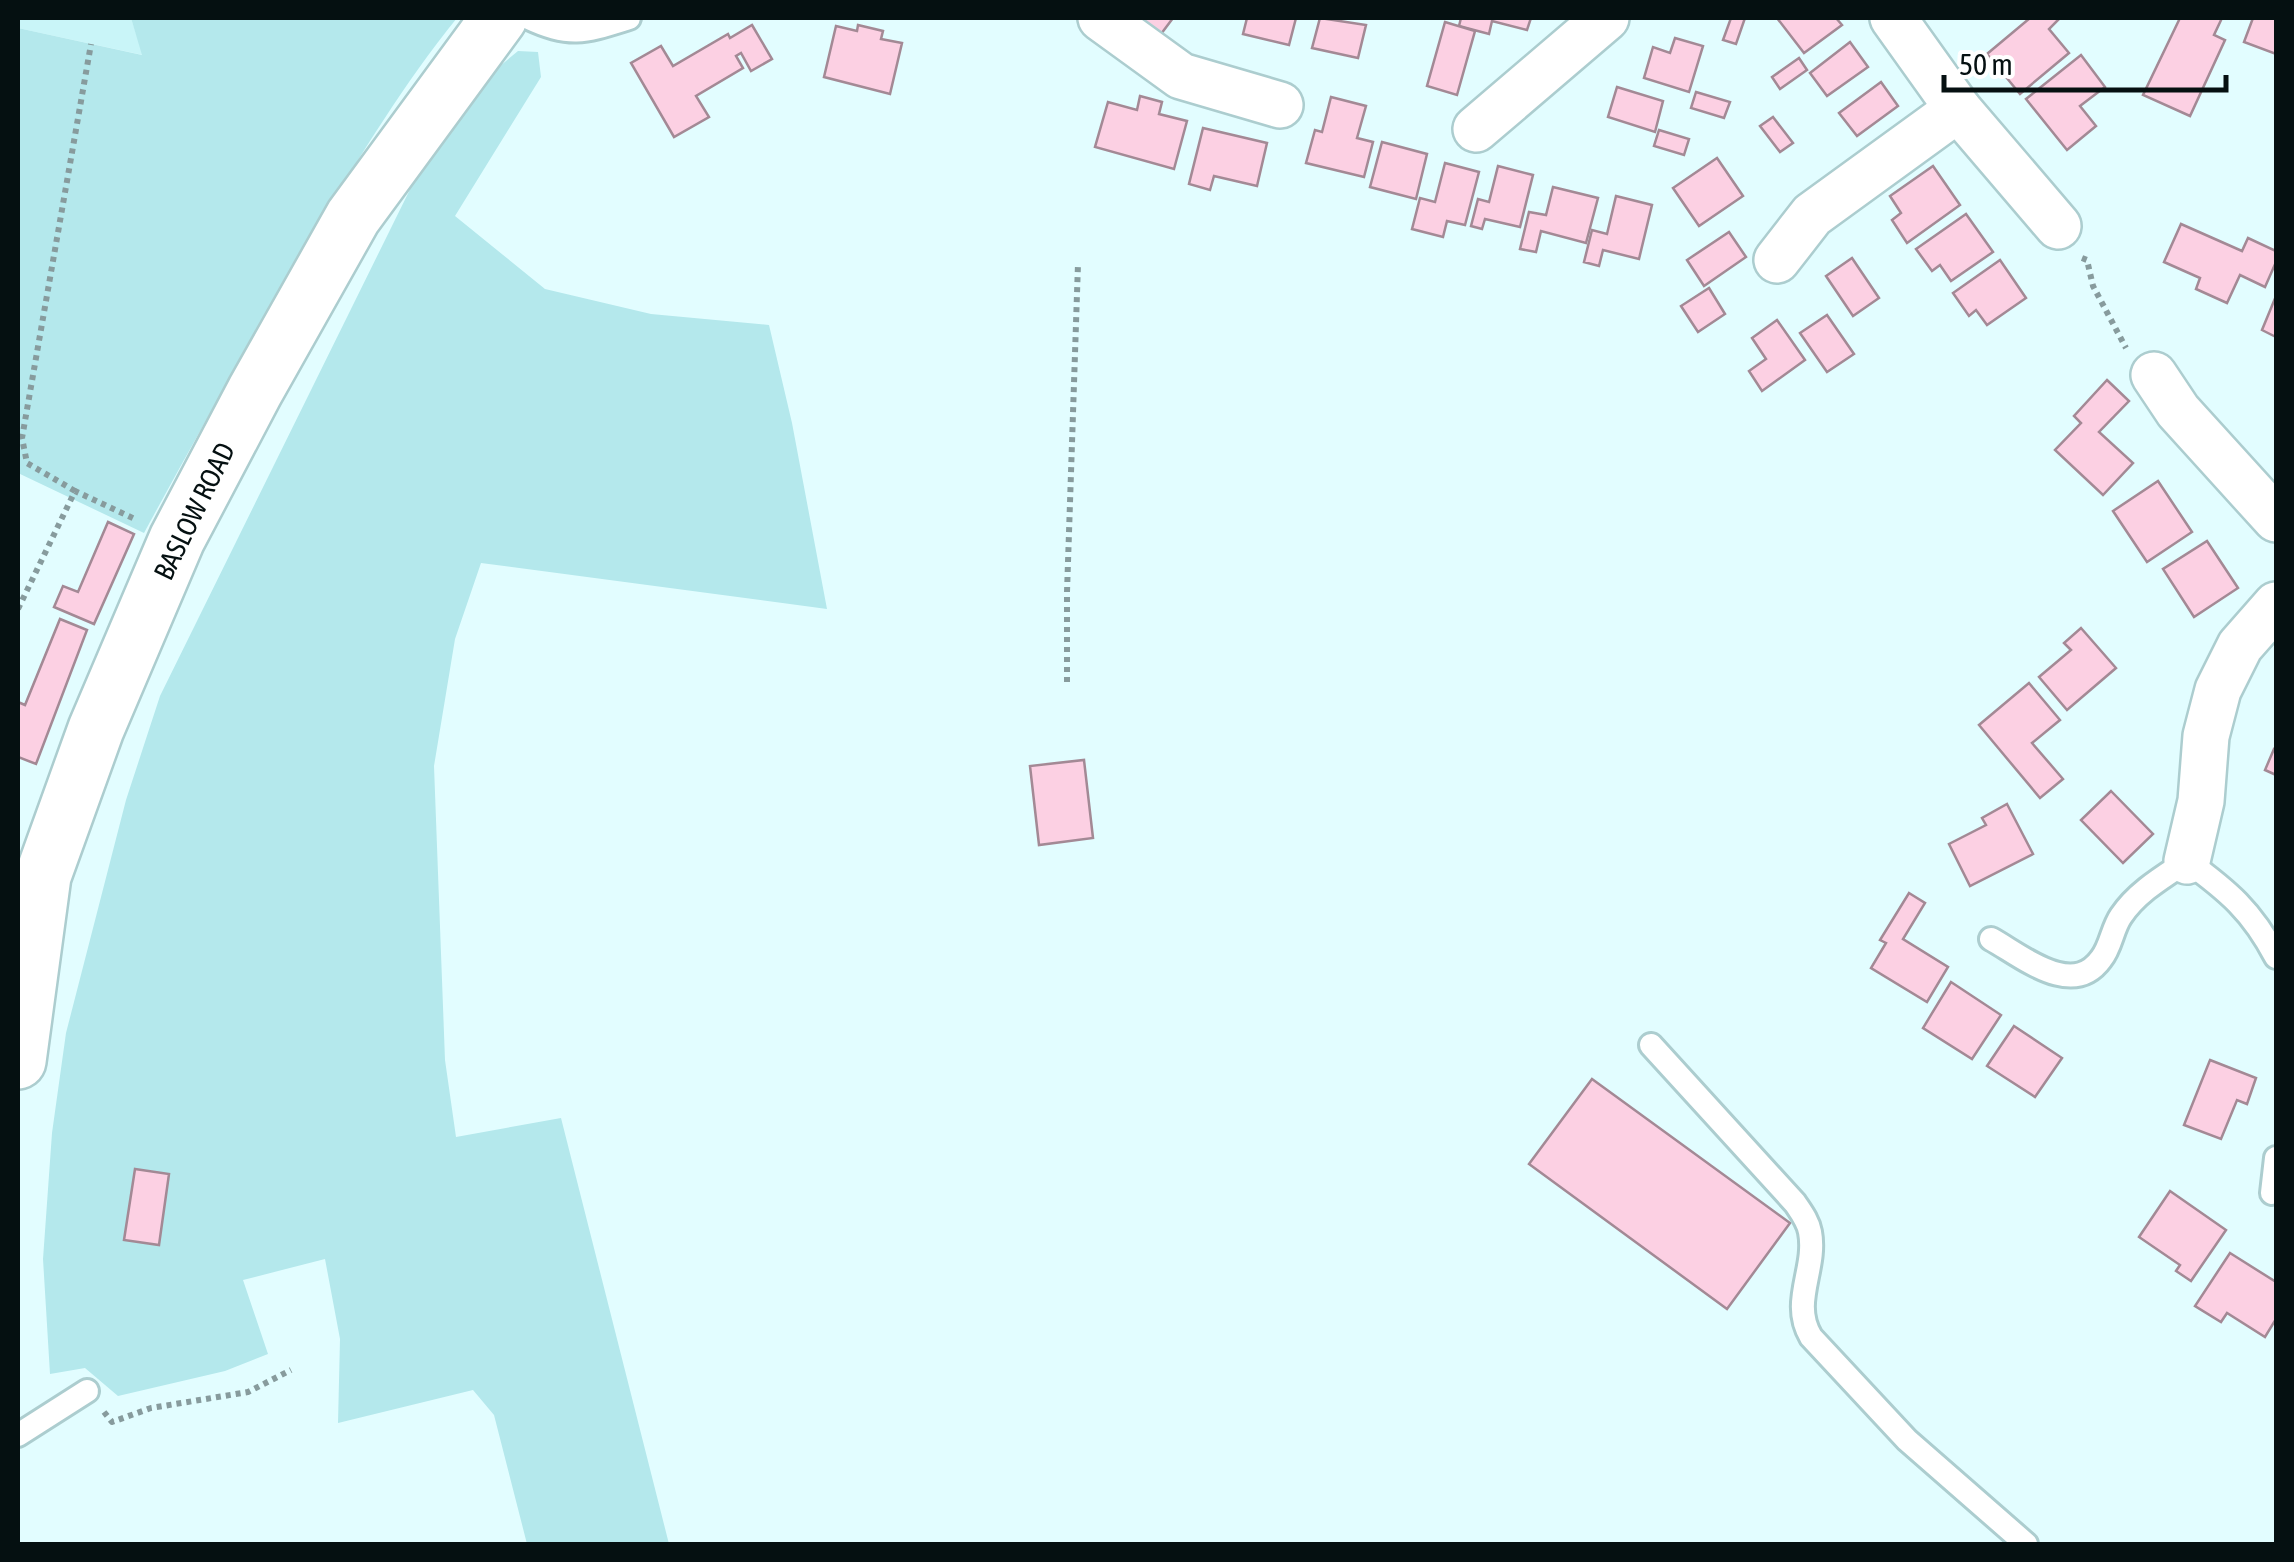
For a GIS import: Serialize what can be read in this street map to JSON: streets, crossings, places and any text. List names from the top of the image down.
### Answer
{
  "streets": {
    "main road": ["BASLOW ROAD"]
  },
  "scale_bar": "50 m"
}
